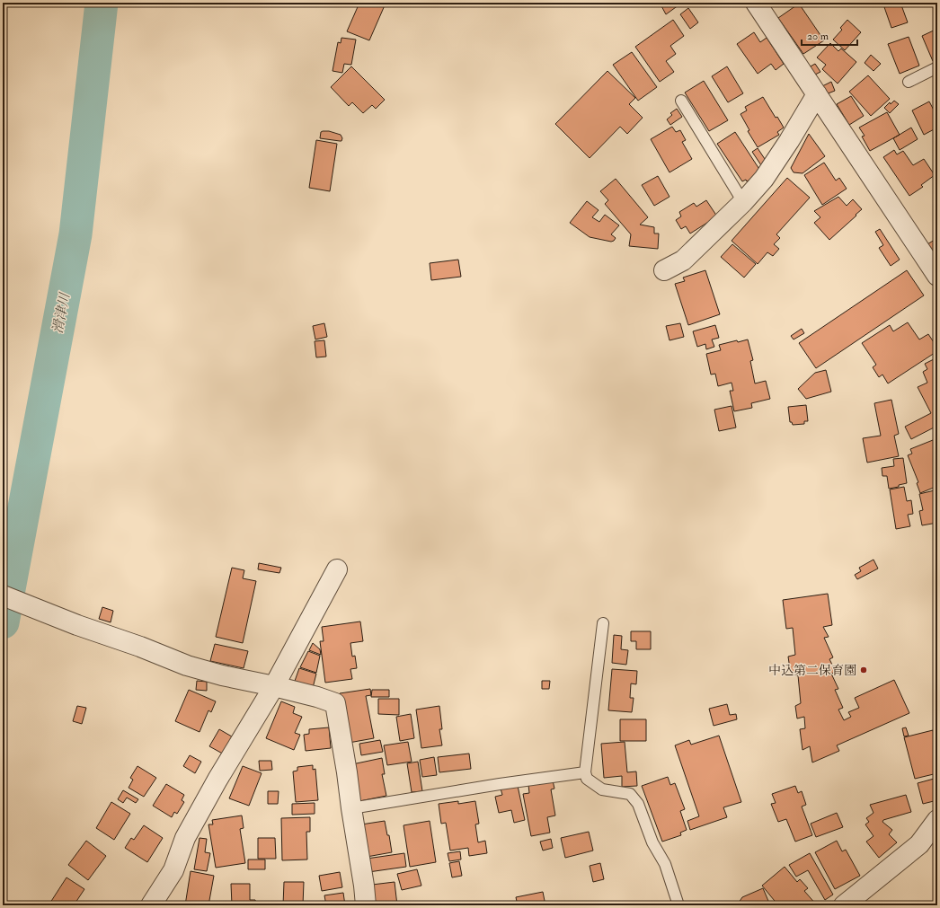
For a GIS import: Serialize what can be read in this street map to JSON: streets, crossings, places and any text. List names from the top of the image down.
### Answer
{
  "water": ["滑津川"],
  "places": ["中込第二保育園"],
  "scale_bar": "20 m"
}
